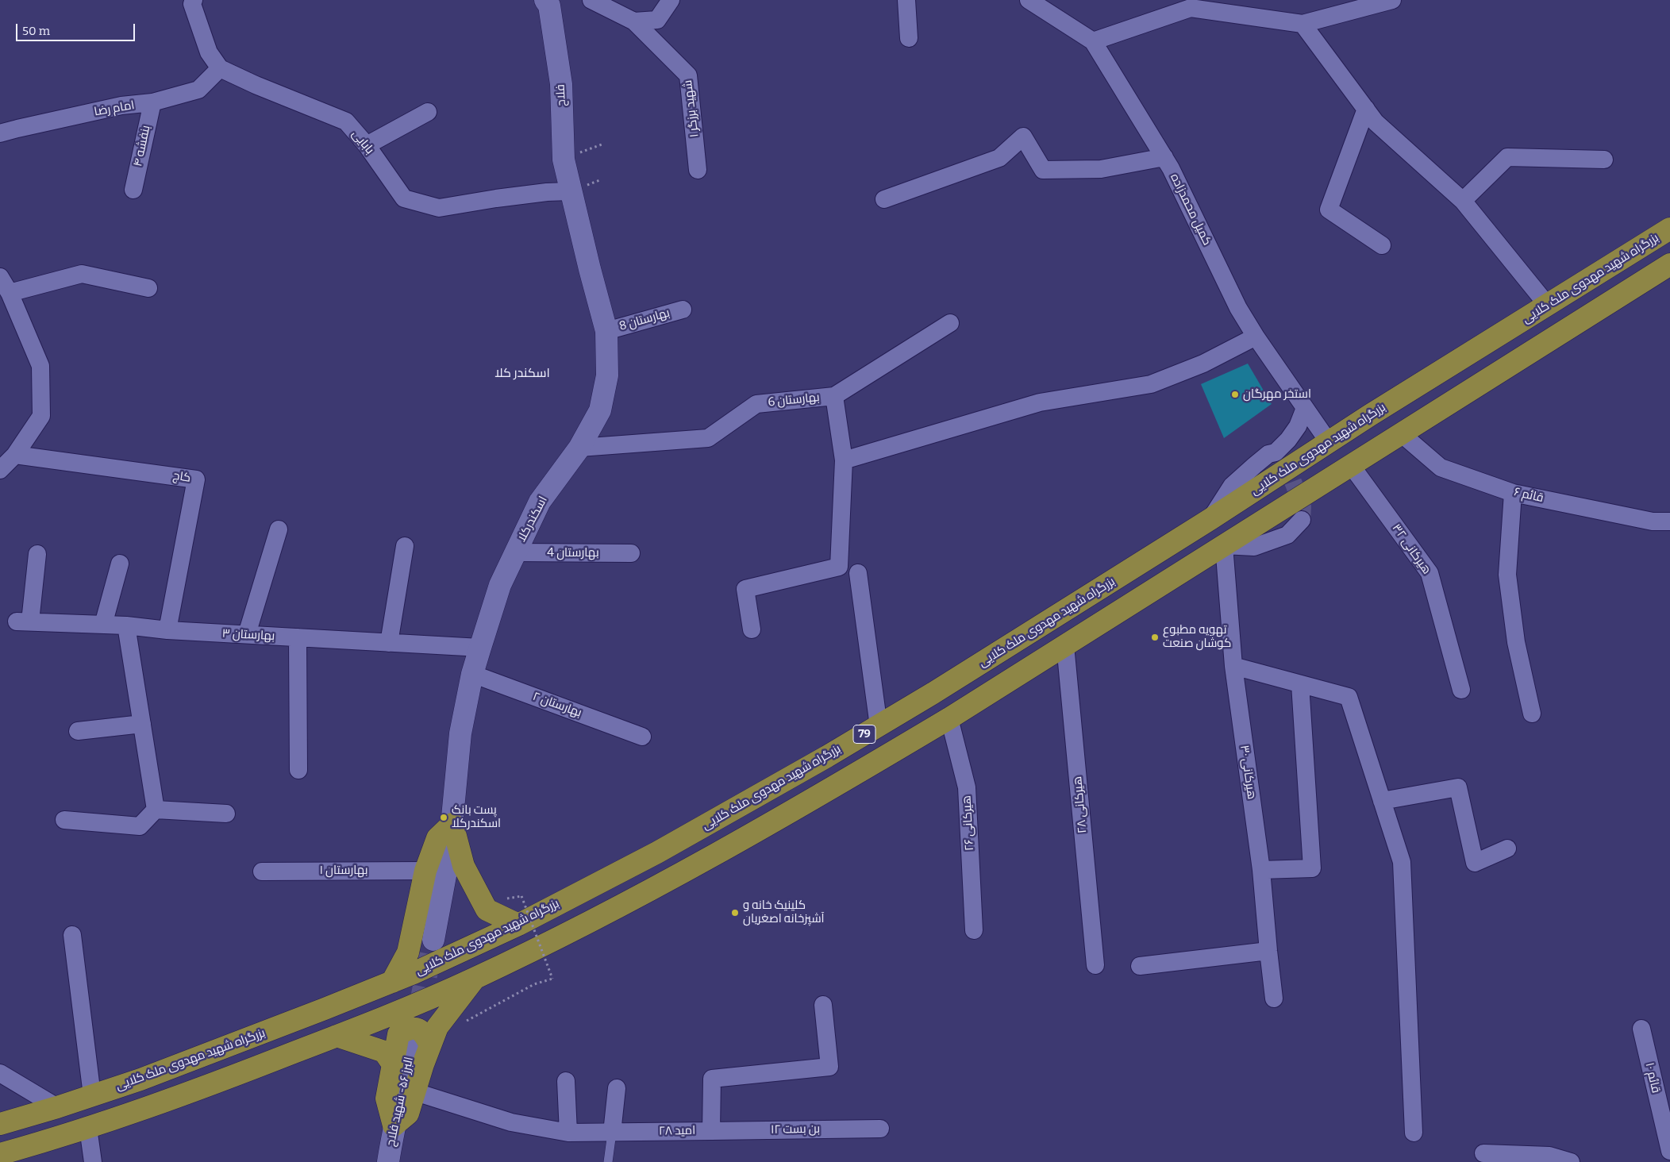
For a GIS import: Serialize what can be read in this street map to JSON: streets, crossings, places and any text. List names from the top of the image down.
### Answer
{
  "streets": {
    "highway": ["بزرگراه شهید مهدوی ملک کلایی", "79"],
    "street": [
      "فلاح",
      "امام رضا",
      "شهید برزگر ۱",
      "بابایی",
      "بنفشه ۴",
      "کمیل محمدزاده",
      "بهارستان 8",
      "بهارستان 6",
      "کاج",
      "قائم ۶",
      "اسکندرکلا",
      "هیرکانی ۳۲",
      "بهارستان 4",
      "بهارستان ۳",
      "بهارستان ۲",
      "هیرکانی ۳۰",
      "هیرکانی ۲۸",
      "هیرکانی ۲۶",
      "بهارستان ۱",
      "قائم ۱۰",
      "البرز ۵۶- شهید فلاح",
      "بن بست ۱۲",
      "امید ۲۸"
    ]
  },
  "crossings": [
    ["فلاح", "بابایی"],
    ["فلاح", "اسکندرکلا"],
    ["امام رضا", "بابایی"],
    ["امام رضا", "بنفشه ۴"],
    ["بابایی", "اسکندرکلا"],
    ["کمیل محمدزاده", "بزرگراه شهید مهدوی ملک کلایی"],
    ["بهارستان 8", "اسکندرکلا"],
    ["بهارستان 6", "اسکندرکلا"],
    ["کاج", "بهارستان ۳"],
    ["قائم ۶", "79"],
    ["اسکندرکلا", "بهارستان 4"],
    ["اسکندرکلا", "بهارستان ۳"],
    ["اسکندرکلا", "بهارستان ۲"],
    ["هیرکانی ۳۲", "79"],
    ["79", "هیرکانی ۳۰"],
    ["79", "هیرکانی ۲۸"],
    ["79", "هیرکانی ۲۶"],
    ["بن بست ۱۲", "امید ۲۸"]
  ],
  "districts": ["اسکندر کلا"],
  "places": [
    "استخر مهرگان",
    "تهویه مطبوع کوشان صنعت",
    "پست بانک اسکندرکلا",
    "کلینیک خانه و آشپزخانه اصغریان"
  ],
  "scale_bar": "50 m"
}
